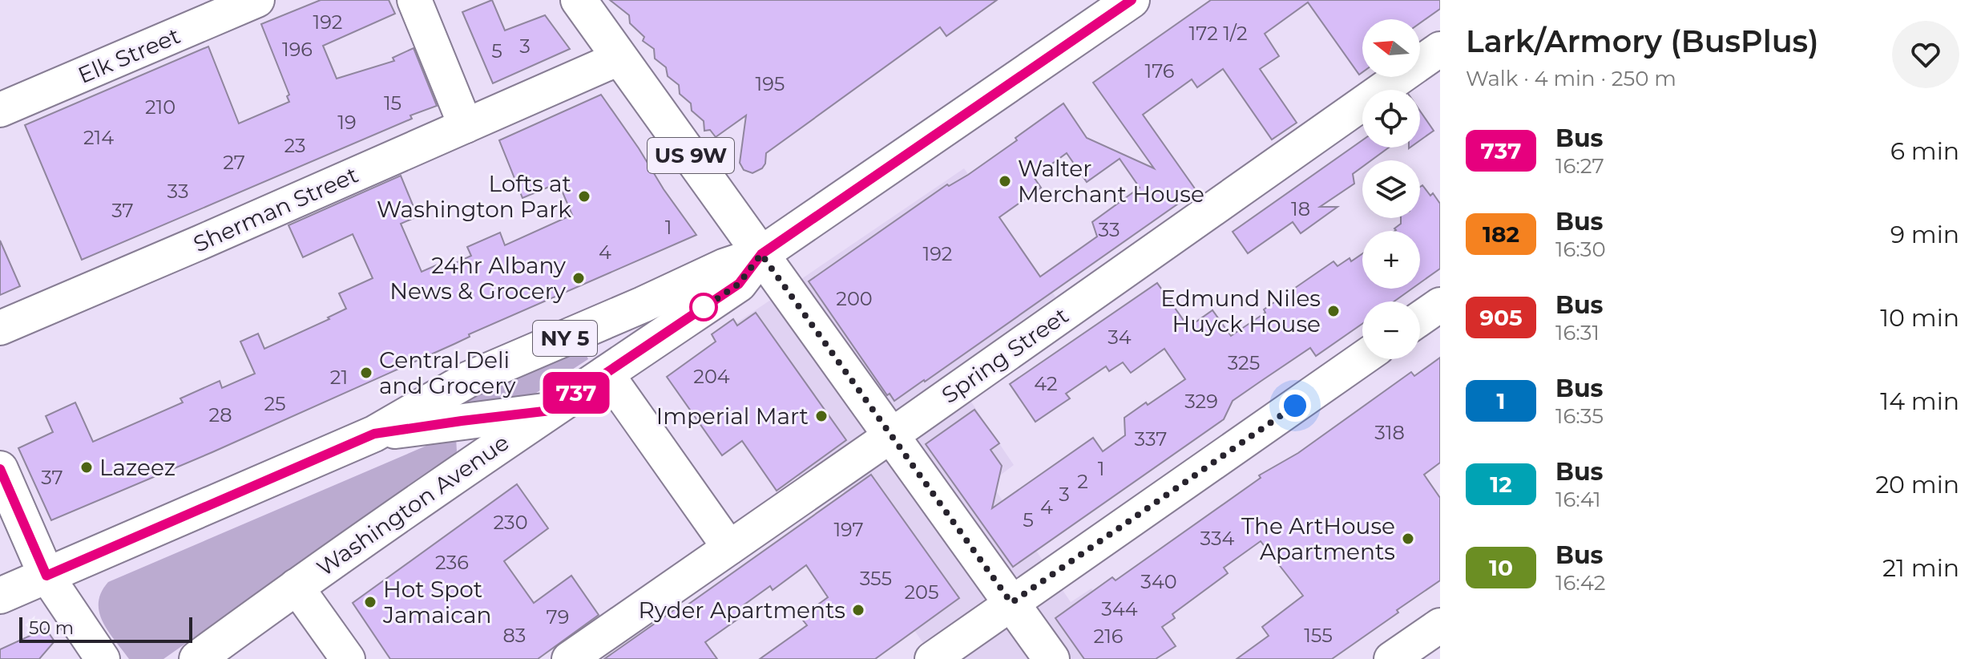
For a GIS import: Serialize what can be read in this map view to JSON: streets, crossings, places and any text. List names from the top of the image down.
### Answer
{
  "streets": {
    "main road": ["US 9W", "NY 5", "Washington Avenue"],
    "street": ["Elk Street", "Sherman Street", "Spring Street"]
  },
  "crossings": [
    ["US 9W", "Sherman Street"],
    ["US 9W", "NY 5"],
    ["US 9W", "Spring Street"],
    ["US 9W", "Washington Avenue"],
    ["NY 5", "Washington Avenue"]
  ],
  "places": [
    "Walter Merchant House",
    "Lofts at Washington Park",
    "24hr Albany News & Grocery",
    "Edmund Niles Huyck House",
    "Central Deli and Grocery",
    "Imperial Mart",
    "Lazeez",
    "The ArtHouse Apartments",
    "Hot Spot Jamaican",
    "Ryder Apartments"
  ],
  "lines": ["bus line 737"],
  "house_numbers": [
    "192",
    "172 1/2",
    "3",
    "196",
    "5",
    "176",
    "195",
    "15",
    "210",
    "19",
    "214",
    "23",
    "27",
    "33",
    "18",
    "37",
    "1",
    "33",
    "4",
    "192",
    "200",
    "34",
    "325",
    "204",
    "21",
    "42",
    "329",
    "25",
    "28",
    "318",
    "337",
    "1",
    "37",
    "2",
    "3",
    "4",
    "5",
    "230",
    "197",
    "334",
    "236",
    "355",
    "340",
    "205",
    "344",
    "79",
    "83",
    "155",
    "216"
  ],
  "scale_bar": "50 m",
  "north": "left",
  "page": {
    "on_map": "737",
    "heading": ["Lark/Armory (BusPlus)", "Walk · 4 min · 250 m"],
    "map_buttons": ["+", "−"],
    "list": [
      {
        "mark": "737",
        "name": "Bus",
        "note": "16:27",
        "value": "6 min"
      },
      {
        "mark": "182",
        "name": "Bus",
        "note": "16:30",
        "value": "9 min"
      },
      {
        "mark": "905",
        "name": "Bus",
        "note": "16:31",
        "value": "10 min"
      },
      {
        "mark": "1",
        "name": "Bus",
        "note": "16:35",
        "value": "14 min"
      },
      {
        "mark": "12",
        "name": "Bus",
        "note": "16:41",
        "value": "20 min"
      },
      {
        "mark": "10",
        "name": "Bus",
        "note": "16:42",
        "value": "21 min"
      }
    ],
    "scale": "50 m"
  }
}
